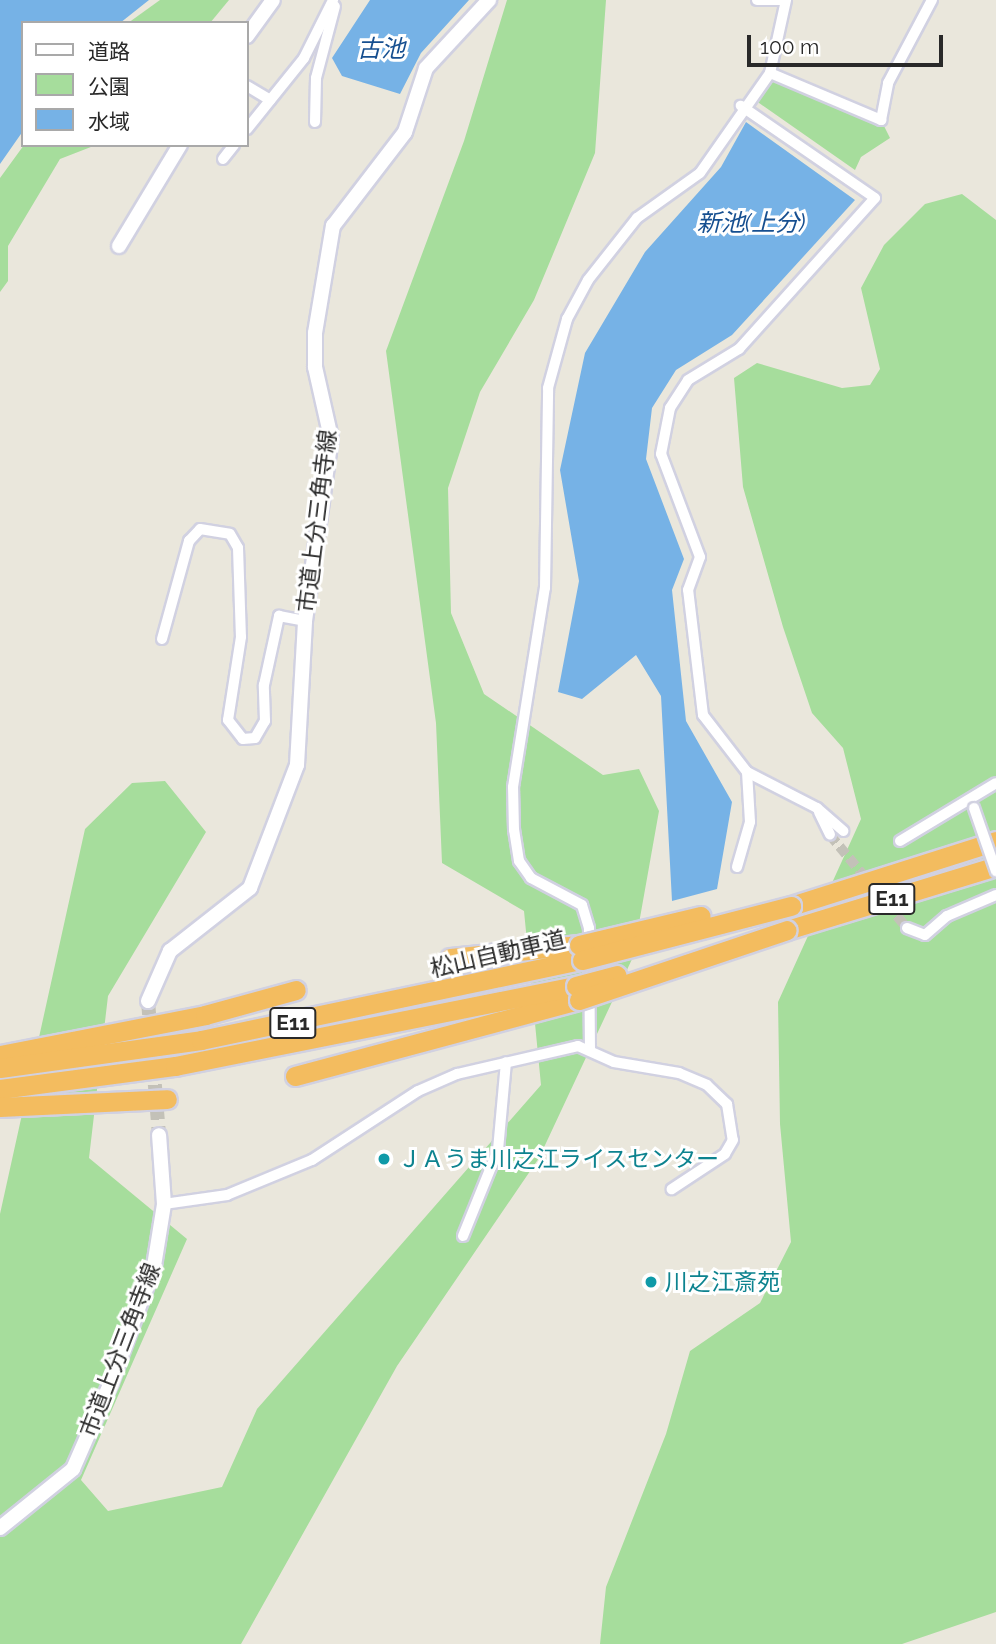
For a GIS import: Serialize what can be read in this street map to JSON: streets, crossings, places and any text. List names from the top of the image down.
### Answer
{
  "streets": {
    "highway": ["E11", "松山自動車道"],
    "street": ["市道上分三角寺線"]
  },
  "crossings": [
    ["E11", "松山自動車道"]
  ],
  "water": ["古池", "新池(上分)"],
  "places": ["ＪＡうま川之江ライスセンター", "川之江斎苑"],
  "legend": ["道路", "公園", "水域"],
  "scale_bar": "100 m"
}
